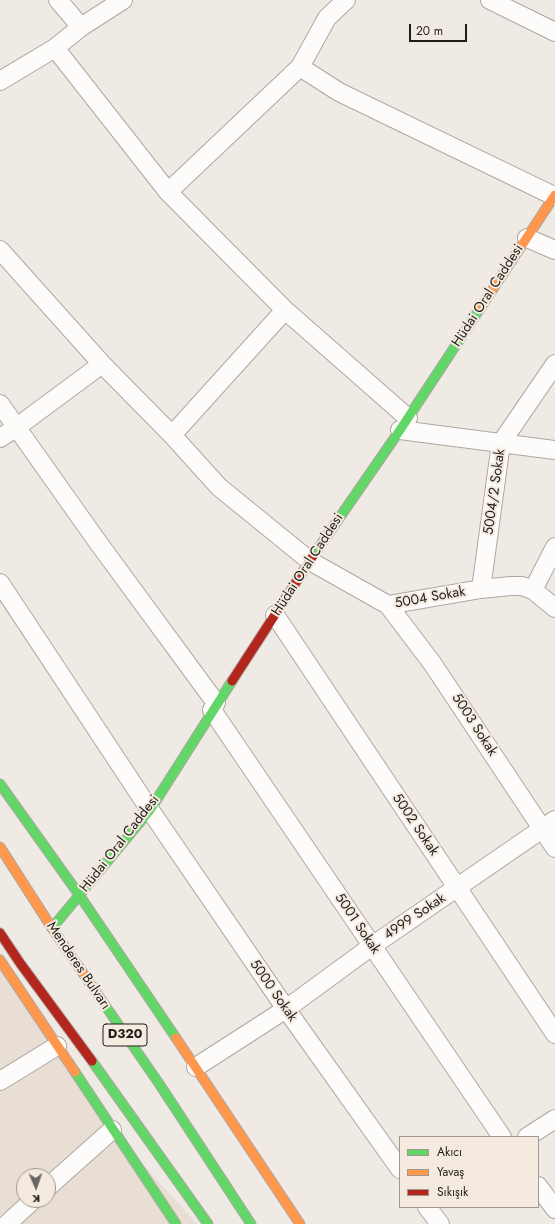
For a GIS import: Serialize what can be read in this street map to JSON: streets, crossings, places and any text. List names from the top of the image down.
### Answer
{
  "streets": {
    "main road": ["Hüdai Oral Caddesi", "Menderes Bulvarı", "D320"],
    "street": [
      "5004/2 Sokak",
      "5004 Sokak",
      "5003 Sokak",
      "5002 Sokak",
      "4999 Sokak",
      "5001 Sokak",
      "5000 Sokak"
    ]
  },
  "crossings": [
    ["Hüdai Oral Caddesi", "5004 Sokak"],
    ["Hüdai Oral Caddesi", "5002 Sokak"],
    ["Hüdai Oral Caddesi", "5001 Sokak"],
    ["Hüdai Oral Caddesi", "Menderes Bulvarı"],
    ["Hüdai Oral Caddesi", "5000 Sokak"],
    ["5004/2 Sokak", "5004 Sokak"],
    ["5004 Sokak", "5003 Sokak"],
    ["5003 Sokak", "4999 Sokak"],
    ["5002 Sokak", "4999 Sokak"],
    ["4999 Sokak", "5001 Sokak"],
    ["4999 Sokak", "5000 Sokak"]
  ],
  "legend": ["Akıcı", "Yavaş", "Sıkışık"],
  "scale_bar": "20 m",
  "north": "bottom"
}
